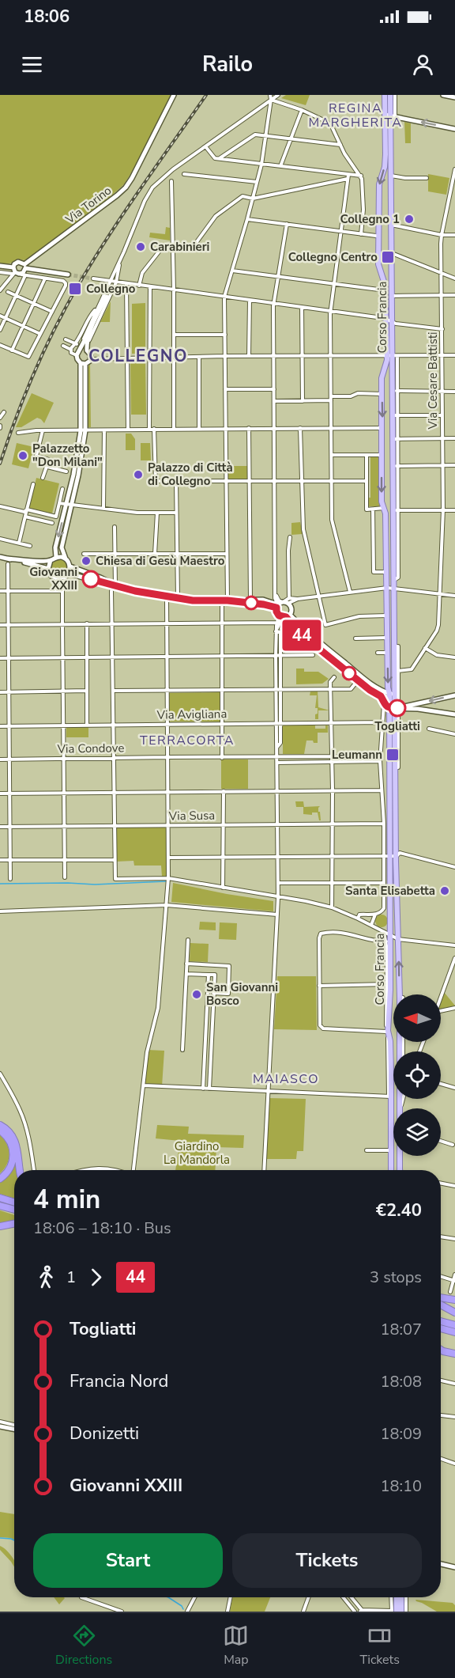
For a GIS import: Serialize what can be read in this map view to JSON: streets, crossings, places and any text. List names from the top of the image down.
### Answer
{
  "streets": {
    "main road": ["Corso Francia"],
    "street": [
      "Via Torino",
      "Via Cesare Battisti",
      "Via Avigliana",
      "Via Condove",
      "Via Susa"
    ]
  },
  "crossings": [
    ["Corso Francia", "Via Cesare Battisti"],
    ["Corso Francia", "Via Avigliana"],
    ["Corso Francia", "Via Condove"],
    ["Corso Francia", "Via Susa"]
  ],
  "districts": [
    "REGINA MARGHERITA",
    "COLLEGNO",
    "TERRACORTA",
    "MAIASCO"
  ],
  "parks": ["Giardino La Mandorla"],
  "places": {
    "other": [
      "Collegno 1",
      "Carabinieri",
      "Palazzetto \"Don Milani\"",
      "Palazzo di Città di Collegno",
      "Chiesa di Gesù Maestro",
      "Giovanni XXIII",
      "Togliatti",
      "Santa Elisabetta",
      "San Giovanni Bosco"
    ],
    "transit": ["Collegno Centro", "Collegno", "Leumann"]
  },
  "lines": ["bus line 44"],
  "north": "left",
  "page": {
    "status": "18:06",
    "header": "Railo",
    "on_map": "44",
    "heading": ["4 min", "18:06 – 18:10 · Bus", "€2.40"],
    "legs": ["1", "44", "3 stops"],
    "list": [
      {
        "name": "Togliatti",
        "value": "18:07"
      },
      {
        "name": "Francia Nord",
        "value": "18:08"
      },
      {
        "name": "Donizetti",
        "value": "18:09"
      },
      {
        "name": "Giovanni XXIII",
        "value": "18:10"
      }
    ],
    "buttons": ["Start", "Tickets"],
    "tabs": ["Directions", "Map", "Tickets"]
  }
}
